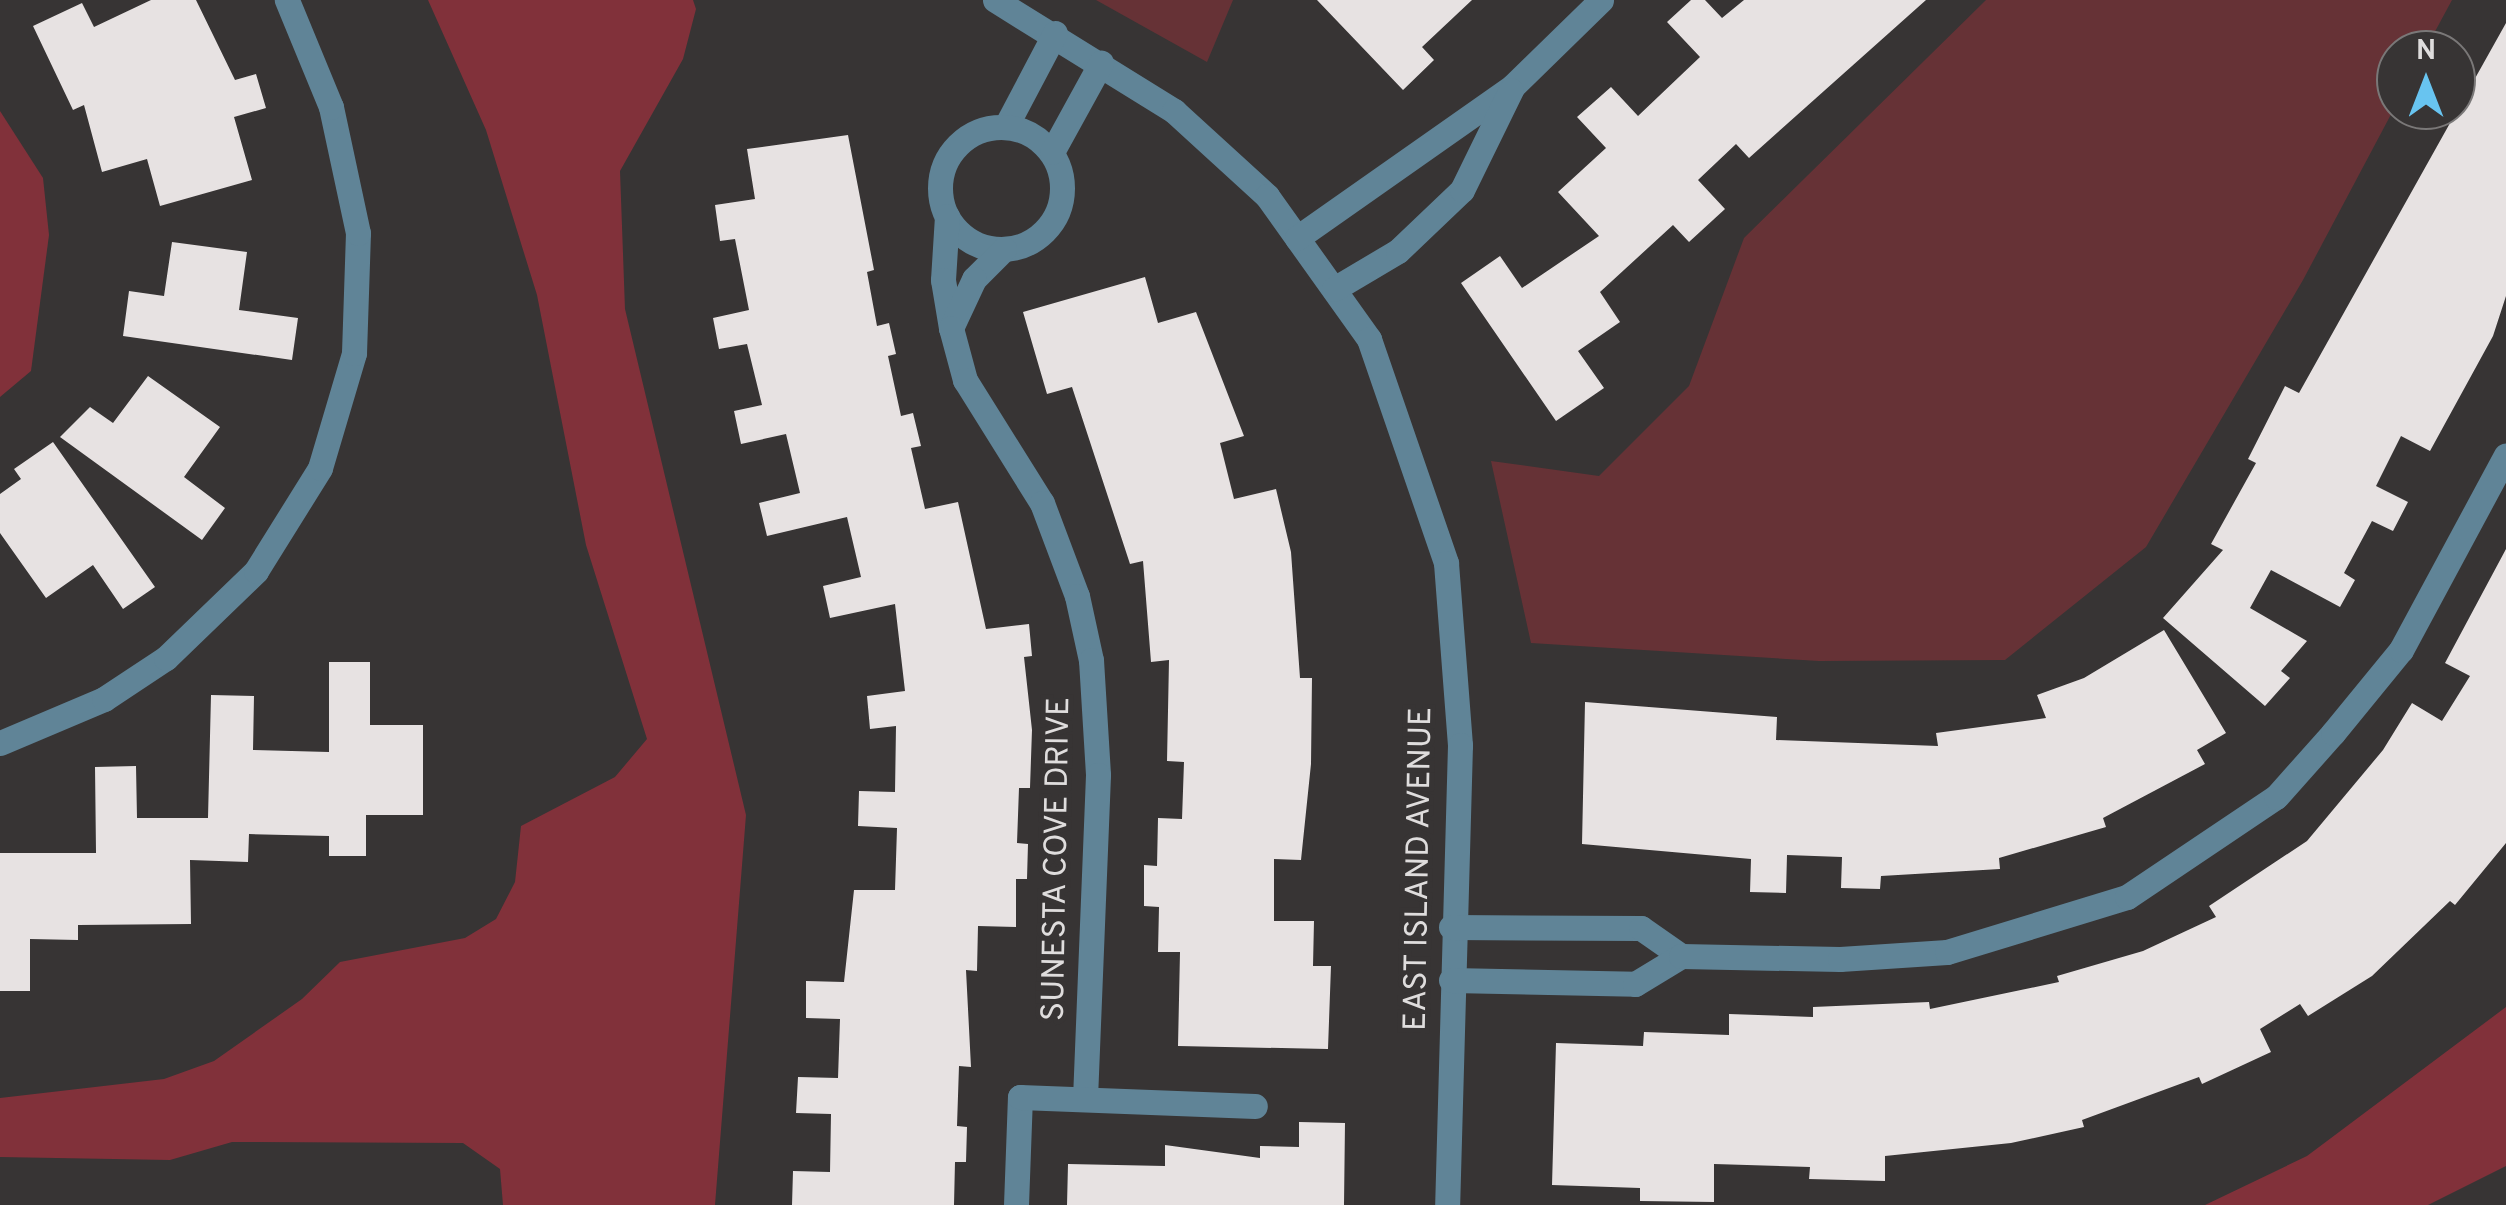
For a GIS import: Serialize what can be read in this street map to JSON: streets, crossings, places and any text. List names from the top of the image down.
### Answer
{
  "streets": {
    "street": ["SUNESTA COVE DRIVE", "EAST ISLAND AVENUE"]
  },
  "north": "top"
}
